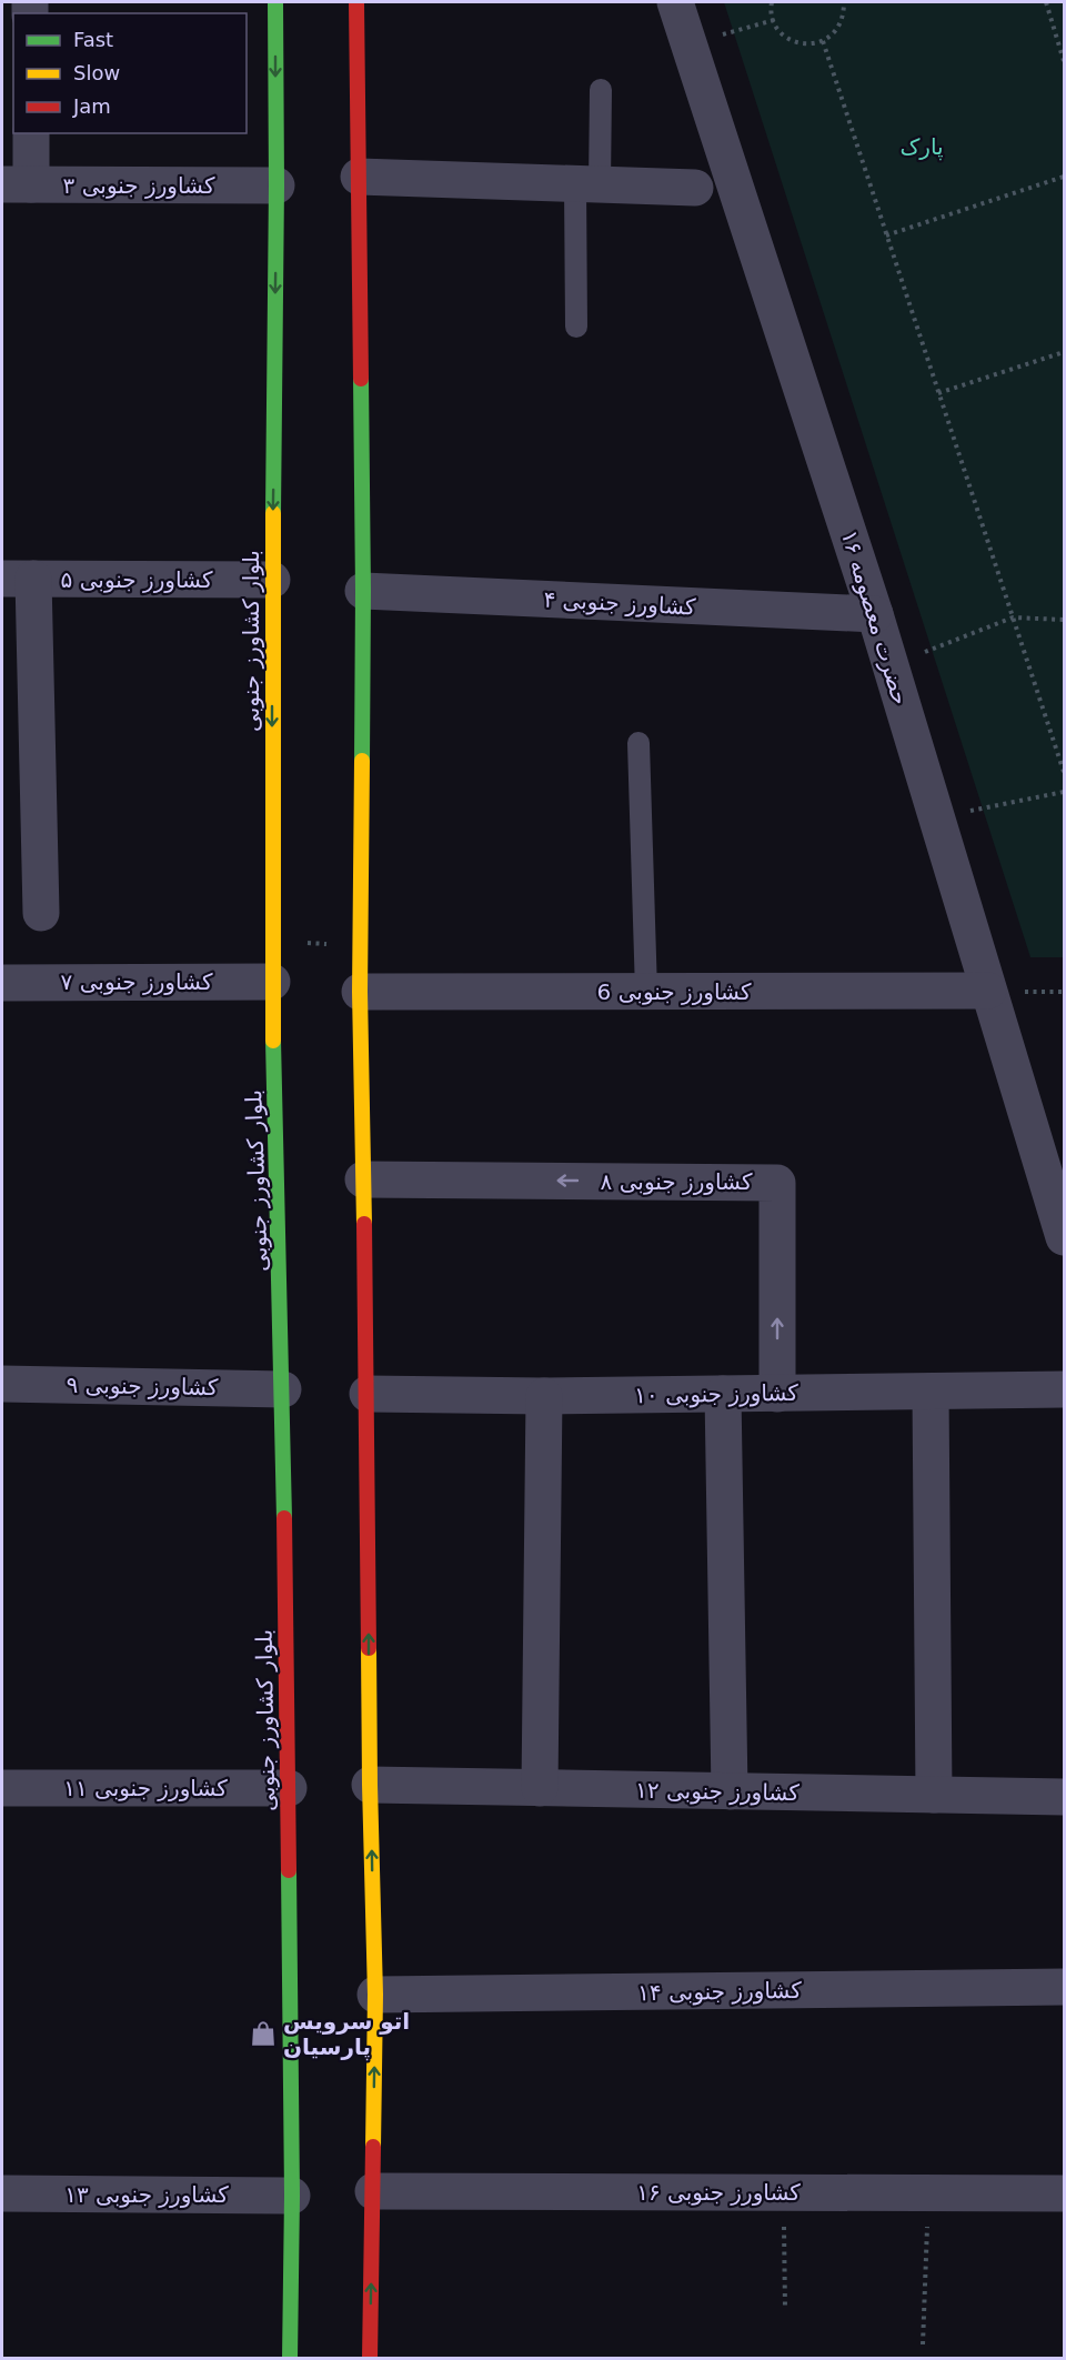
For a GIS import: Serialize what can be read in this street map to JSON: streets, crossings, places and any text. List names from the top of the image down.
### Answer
{
  "streets": {
    "main road": ["بلوار کشاورز جنوبی"],
    "street": [
      "کشاورز جنوبی ۳",
      "کشاورز جنوبی ۵",
      "کشاورز جنوبی ۴",
      "حضرت معصومه ۱۶",
      "کشاورز جنوبی ۷",
      "کشاورز جنوبی 6",
      "کشاورز جنوبی ۸",
      "کشاورز جنوبی ۹",
      "کشاورز جنوبی ۱۰",
      "کشاورز جنوبی ۱۱",
      "کشاورز جنوبی ۱۲",
      "کشاورز جنوبی ۱۴",
      "کشاورز جنوبی ۱۶",
      "کشاورز جنوبی ۱۳"
    ]
  },
  "crossings": [
    ["کشاورز جنوبی ۳", "بلوار کشاورز جنوبی"],
    ["کشاورز جنوبی ۵", "بلوار کشاورز جنوبی"],
    ["کشاورز جنوبی ۴", "حضرت معصومه ۱۶"],
    ["حضرت معصومه ۱۶", "کشاورز جنوبی 6"],
    ["بلوار کشاورز جنوبی", "کشاورز جنوبی ۷"],
    ["بلوار کشاورز جنوبی", "کشاورز جنوبی ۹"],
    ["بلوار کشاورز جنوبی", "کشاورز جنوبی ۱۱"],
    ["بلوار کشاورز جنوبی", "کشاورز جنوبی ۱۳"],
    ["کشاورز جنوبی ۸", "کشاورز جنوبی ۱۰"]
  ],
  "parks": ["پارک"],
  "places": {
    "shop": ["اتو سرویس پارسیان"]
  },
  "legend": ["Fast", "Slow", "Jam"]
}
